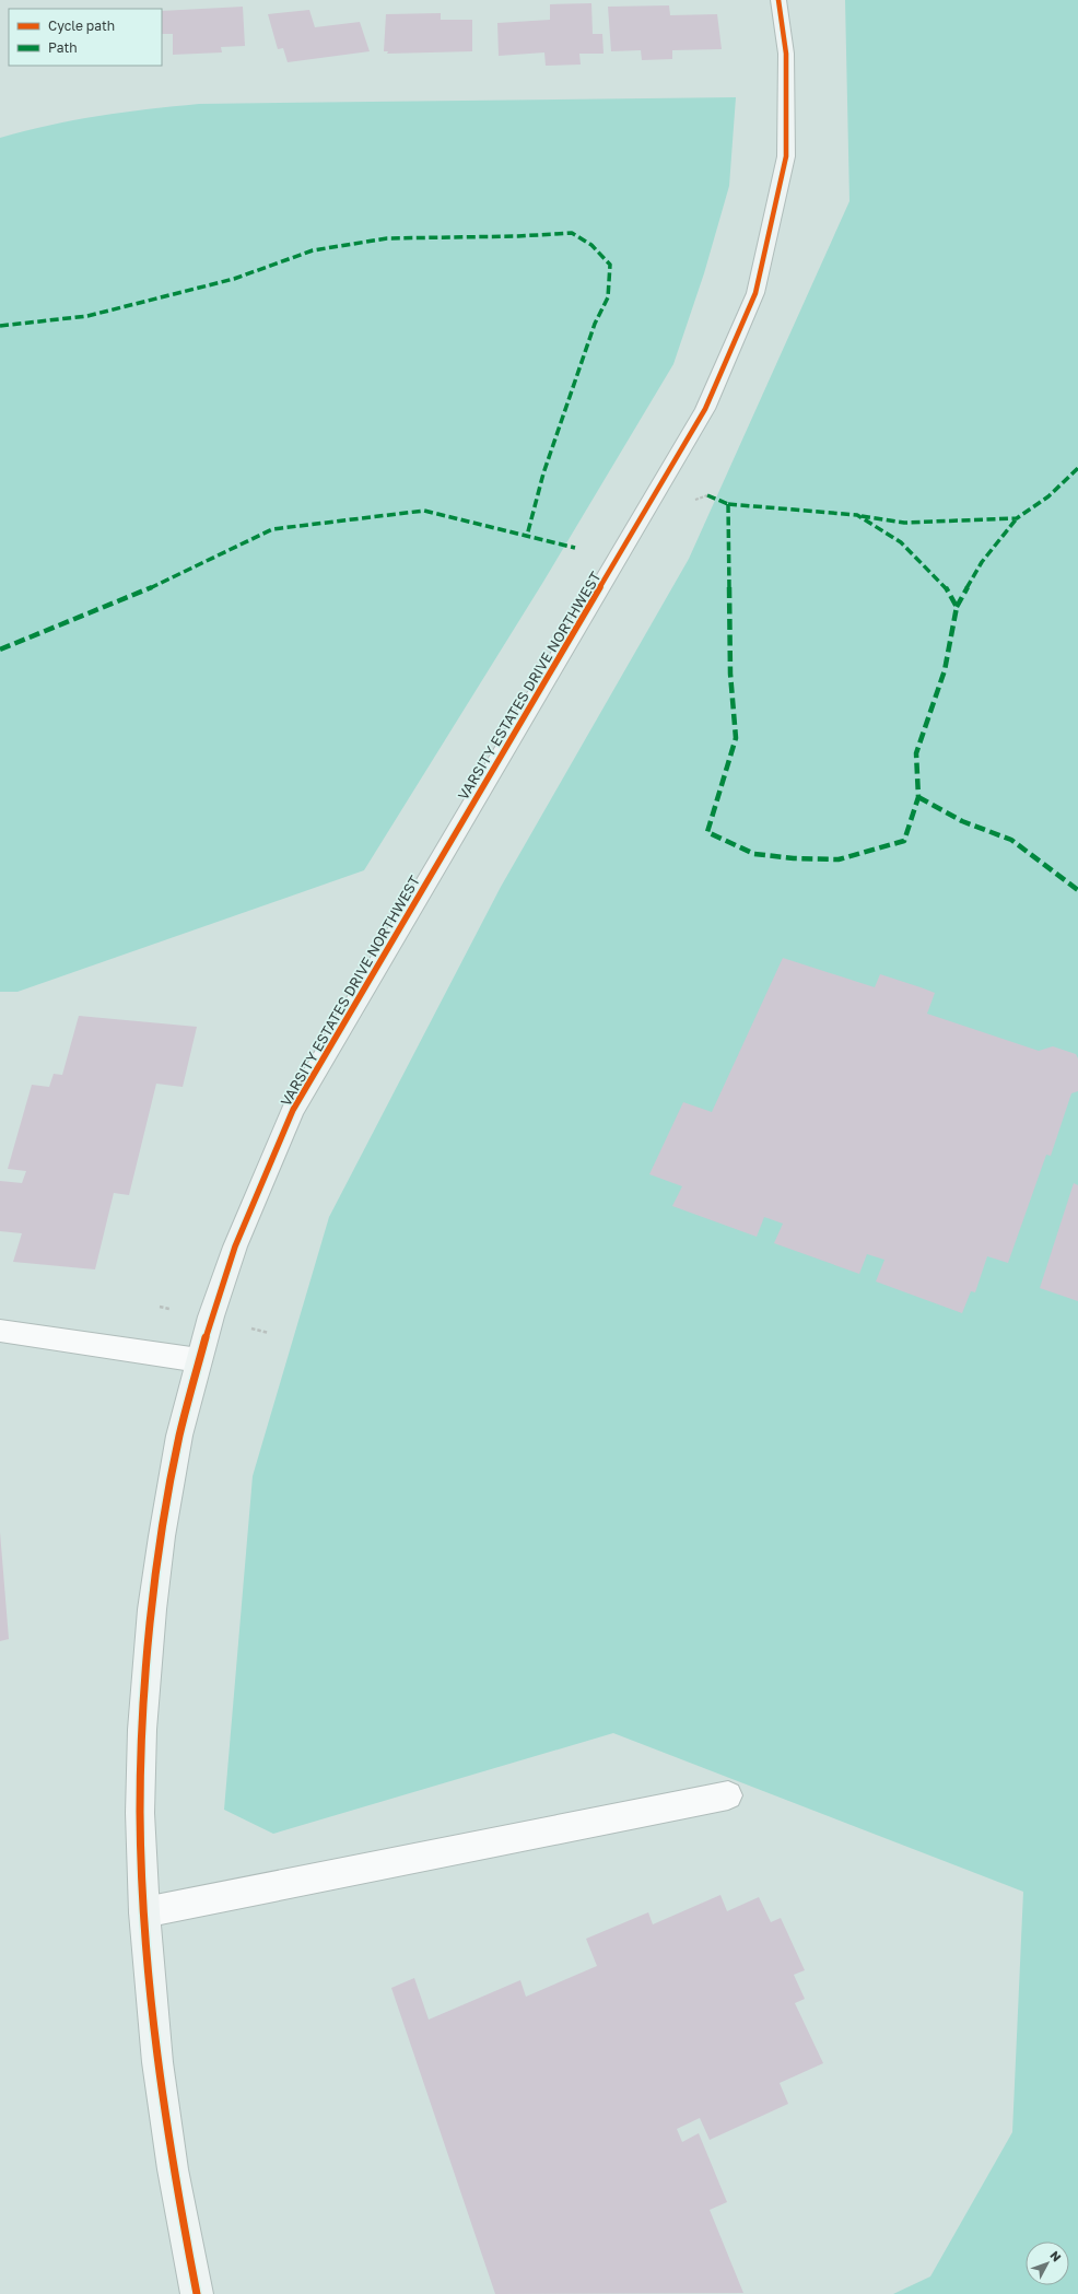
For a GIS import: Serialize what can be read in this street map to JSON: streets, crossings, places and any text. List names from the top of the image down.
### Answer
{
  "streets": {
    "street": ["VARSITY ESTATES DRIVE NORTHWEST"]
  },
  "legend": ["Cycle path", "Path"],
  "north": "top right"
}
